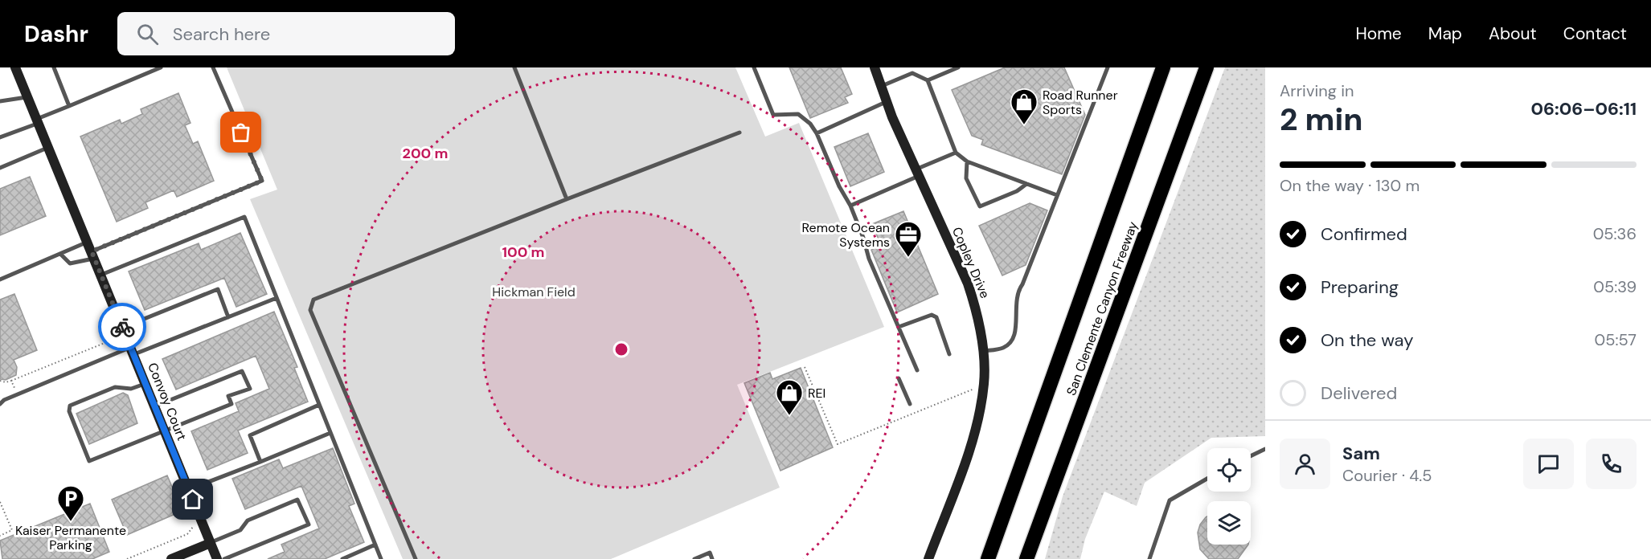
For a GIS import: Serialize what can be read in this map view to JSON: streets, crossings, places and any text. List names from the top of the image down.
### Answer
{
  "streets": {
    "highway": ["San Clemente Canyon Freeway"],
    "street": ["Copley Drive", "Convoy Court"]
  },
  "parks": ["Hickman Field"],
  "places": {
    "shop": ["Road Runner Sports", "REI"],
    "office": ["Remote Ocean Systems"],
    "parking": ["Kaiser Permanente Parking"]
  },
  "page": {
    "header": "Dashr",
    "search": "Search here",
    "nav": [
      "Home",
      "Map",
      "About",
      "Contact"
    ],
    "heading": ["2 min", "Arriving in", "06:06–06:11"],
    "panel": ["Sam", "Courier · 4.5"],
    "bar": "On the way · 130 m",
    "list": [
      ["Confirmed", "05:36"],
      ["Preparing", "05:39"],
      ["On the way", "05:57"],
      "Delivered"
    ]
  },
  "rings": ["200 m", "100 m"]
}
